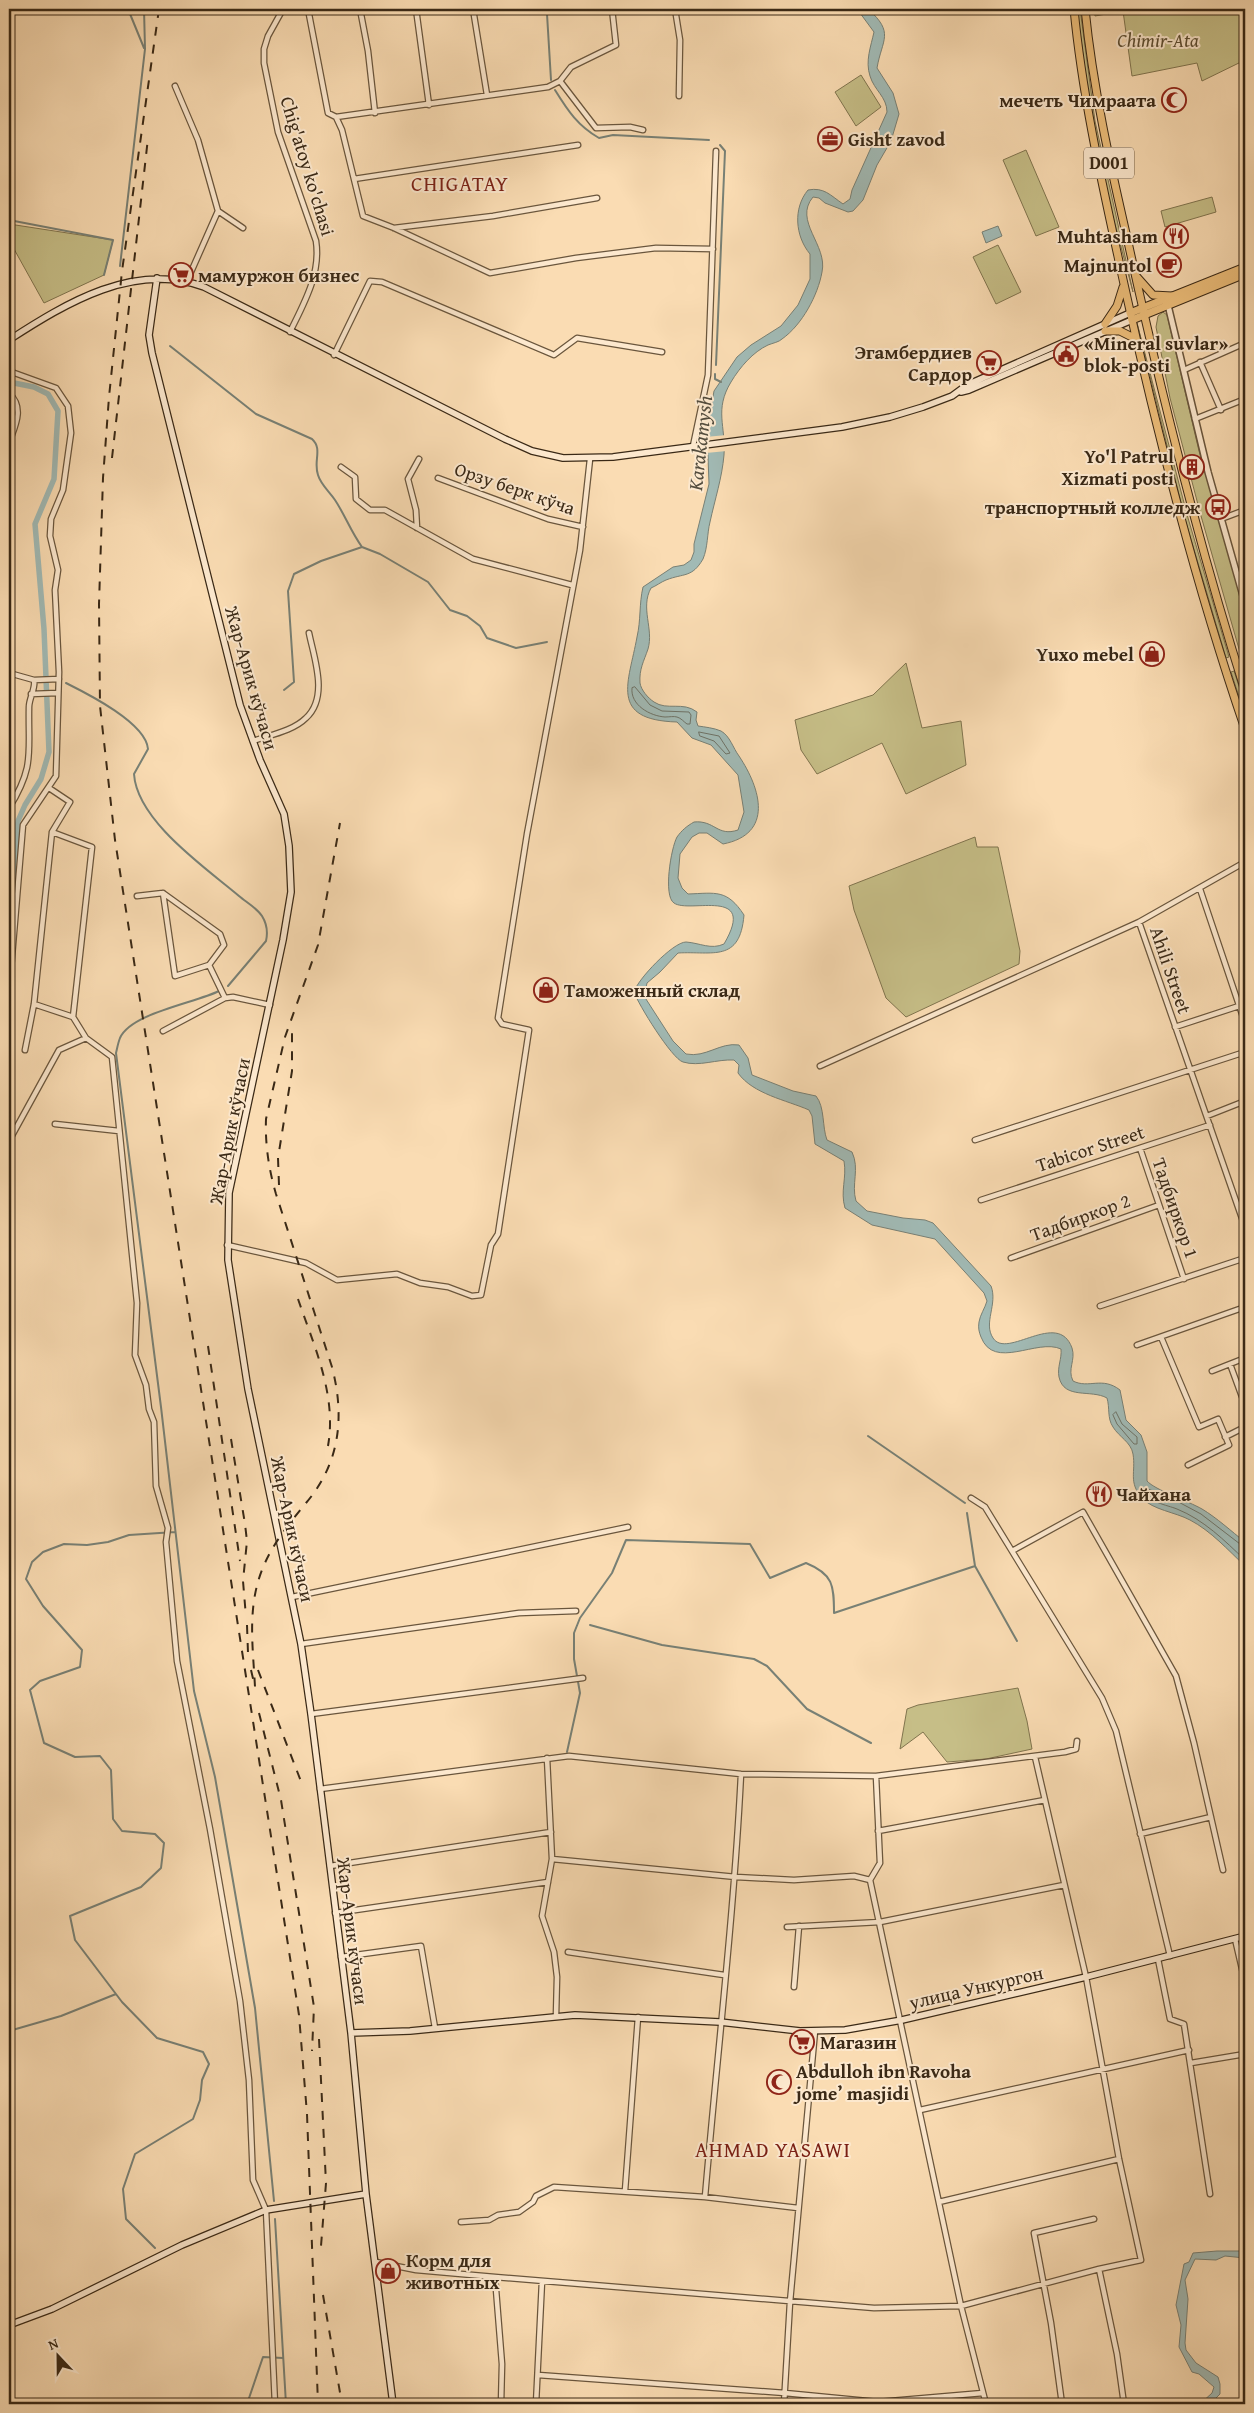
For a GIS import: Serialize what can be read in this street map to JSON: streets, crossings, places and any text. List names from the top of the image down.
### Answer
{
  "streets": {
    "main road": ["D001", "Жар-Арик кўчаси", "улица Ункургон"],
    "street": [
      "Chig'atoy ko'chasi",
      "Орзу берк кўча",
      "Ahili Street",
      "Tabicor Street",
      "Тадбиркор 1",
      "Тадбиркор 2"
    ]
  },
  "crossings": [
    ["Жар-Арик кўчаси", "улица Ункургон"],
    ["Ahili Street", "Tabicor Street"],
    ["Tabicor Street", "Тадбиркор 1"],
    ["Тадбиркор 1", "Тадбиркор 2"]
  ],
  "districts": ["CHIGATAY", "AHMAD YASAWI"],
  "water": ["Karakamysh"],
  "parks": ["Chimir-Ata"],
  "places": {
    "mosque": ["мечеть Чимраата", "Abdulloh ibn Ravoha jome’ masjidi"],
    "office": ["Gisht zavod"],
    "restaurant": ["Muhtasham", "Чайхана"],
    "cafe": ["Majnuntol"],
    "supermarket": ["мамуржон бизнес", "Эгамбердиев Сардор", "Магазин"],
    "public building": ["«Mineral suvlar» blok-posti"],
    "building": ["Yo'l Patrul Xizmati posti"],
    "bus stop": ["транспортный колледж"],
    "shop": ["Yuxo mebel", "Таможенный склад", "Корм для животных"]
  },
  "north": "top"
}
